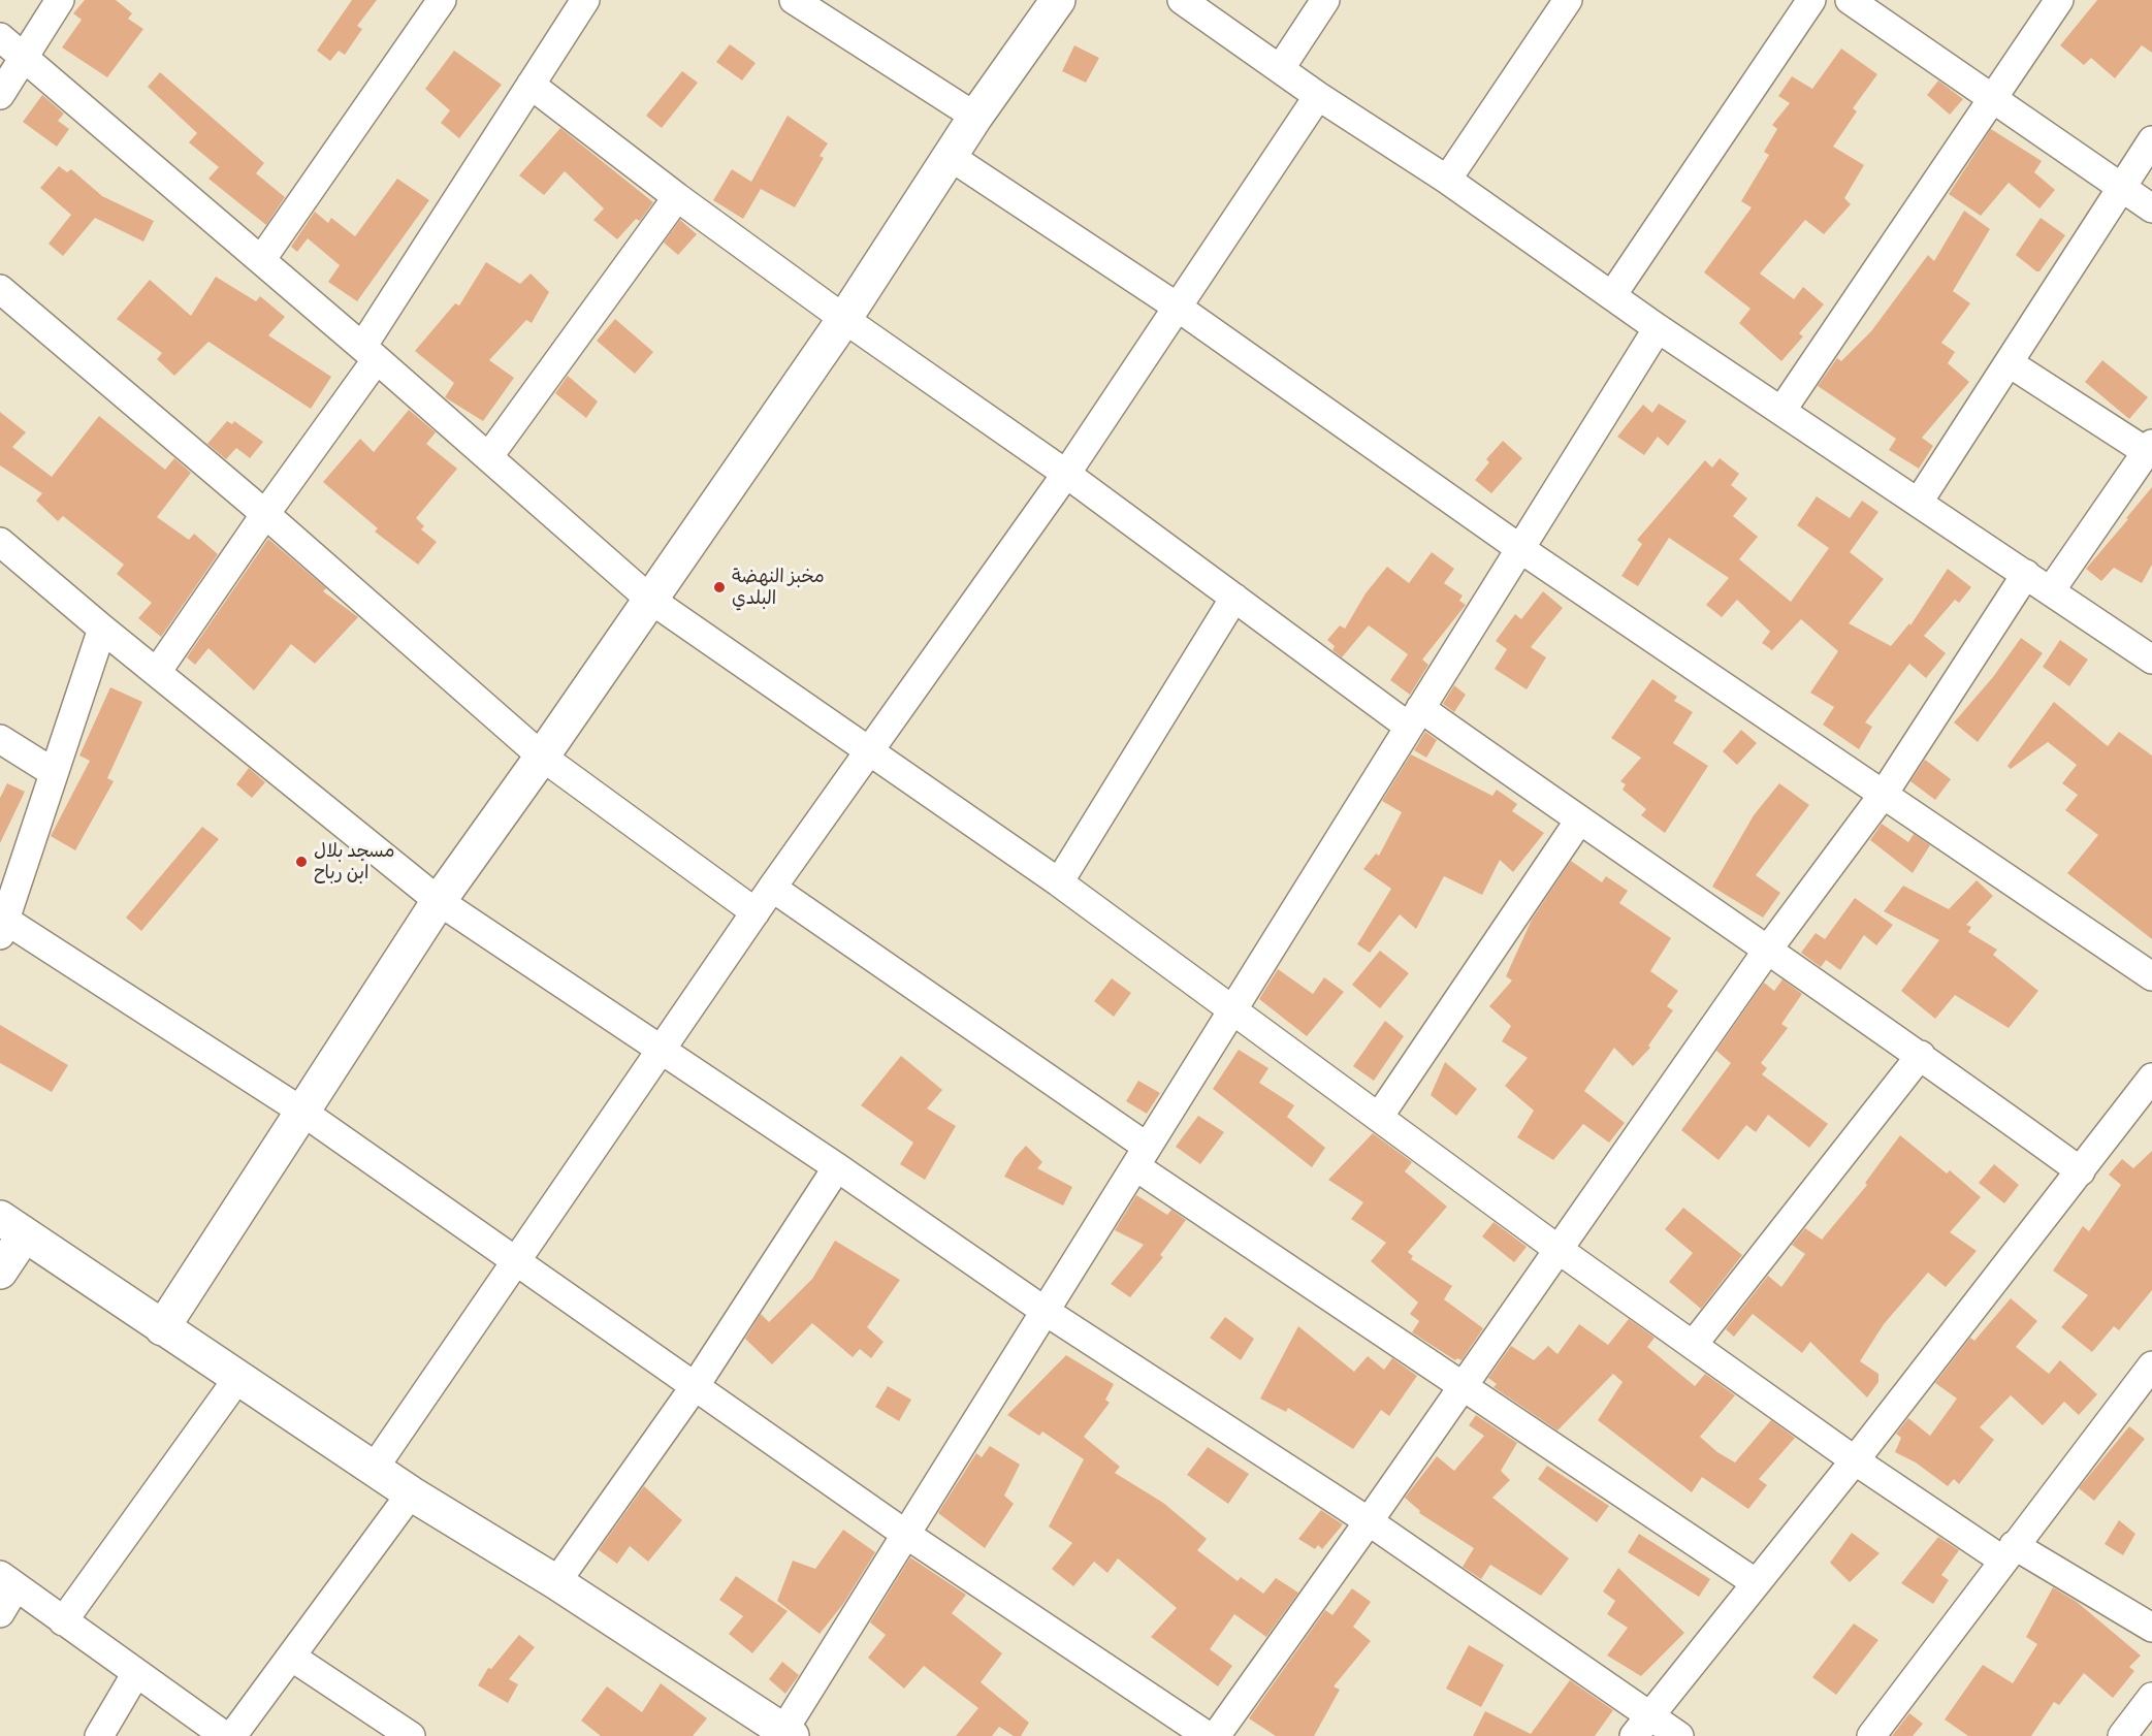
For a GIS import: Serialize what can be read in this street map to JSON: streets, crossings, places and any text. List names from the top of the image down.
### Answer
{
  "places": ["مخبز النهضة البلدي", "مسجد بلال ابن رباح"]
}
